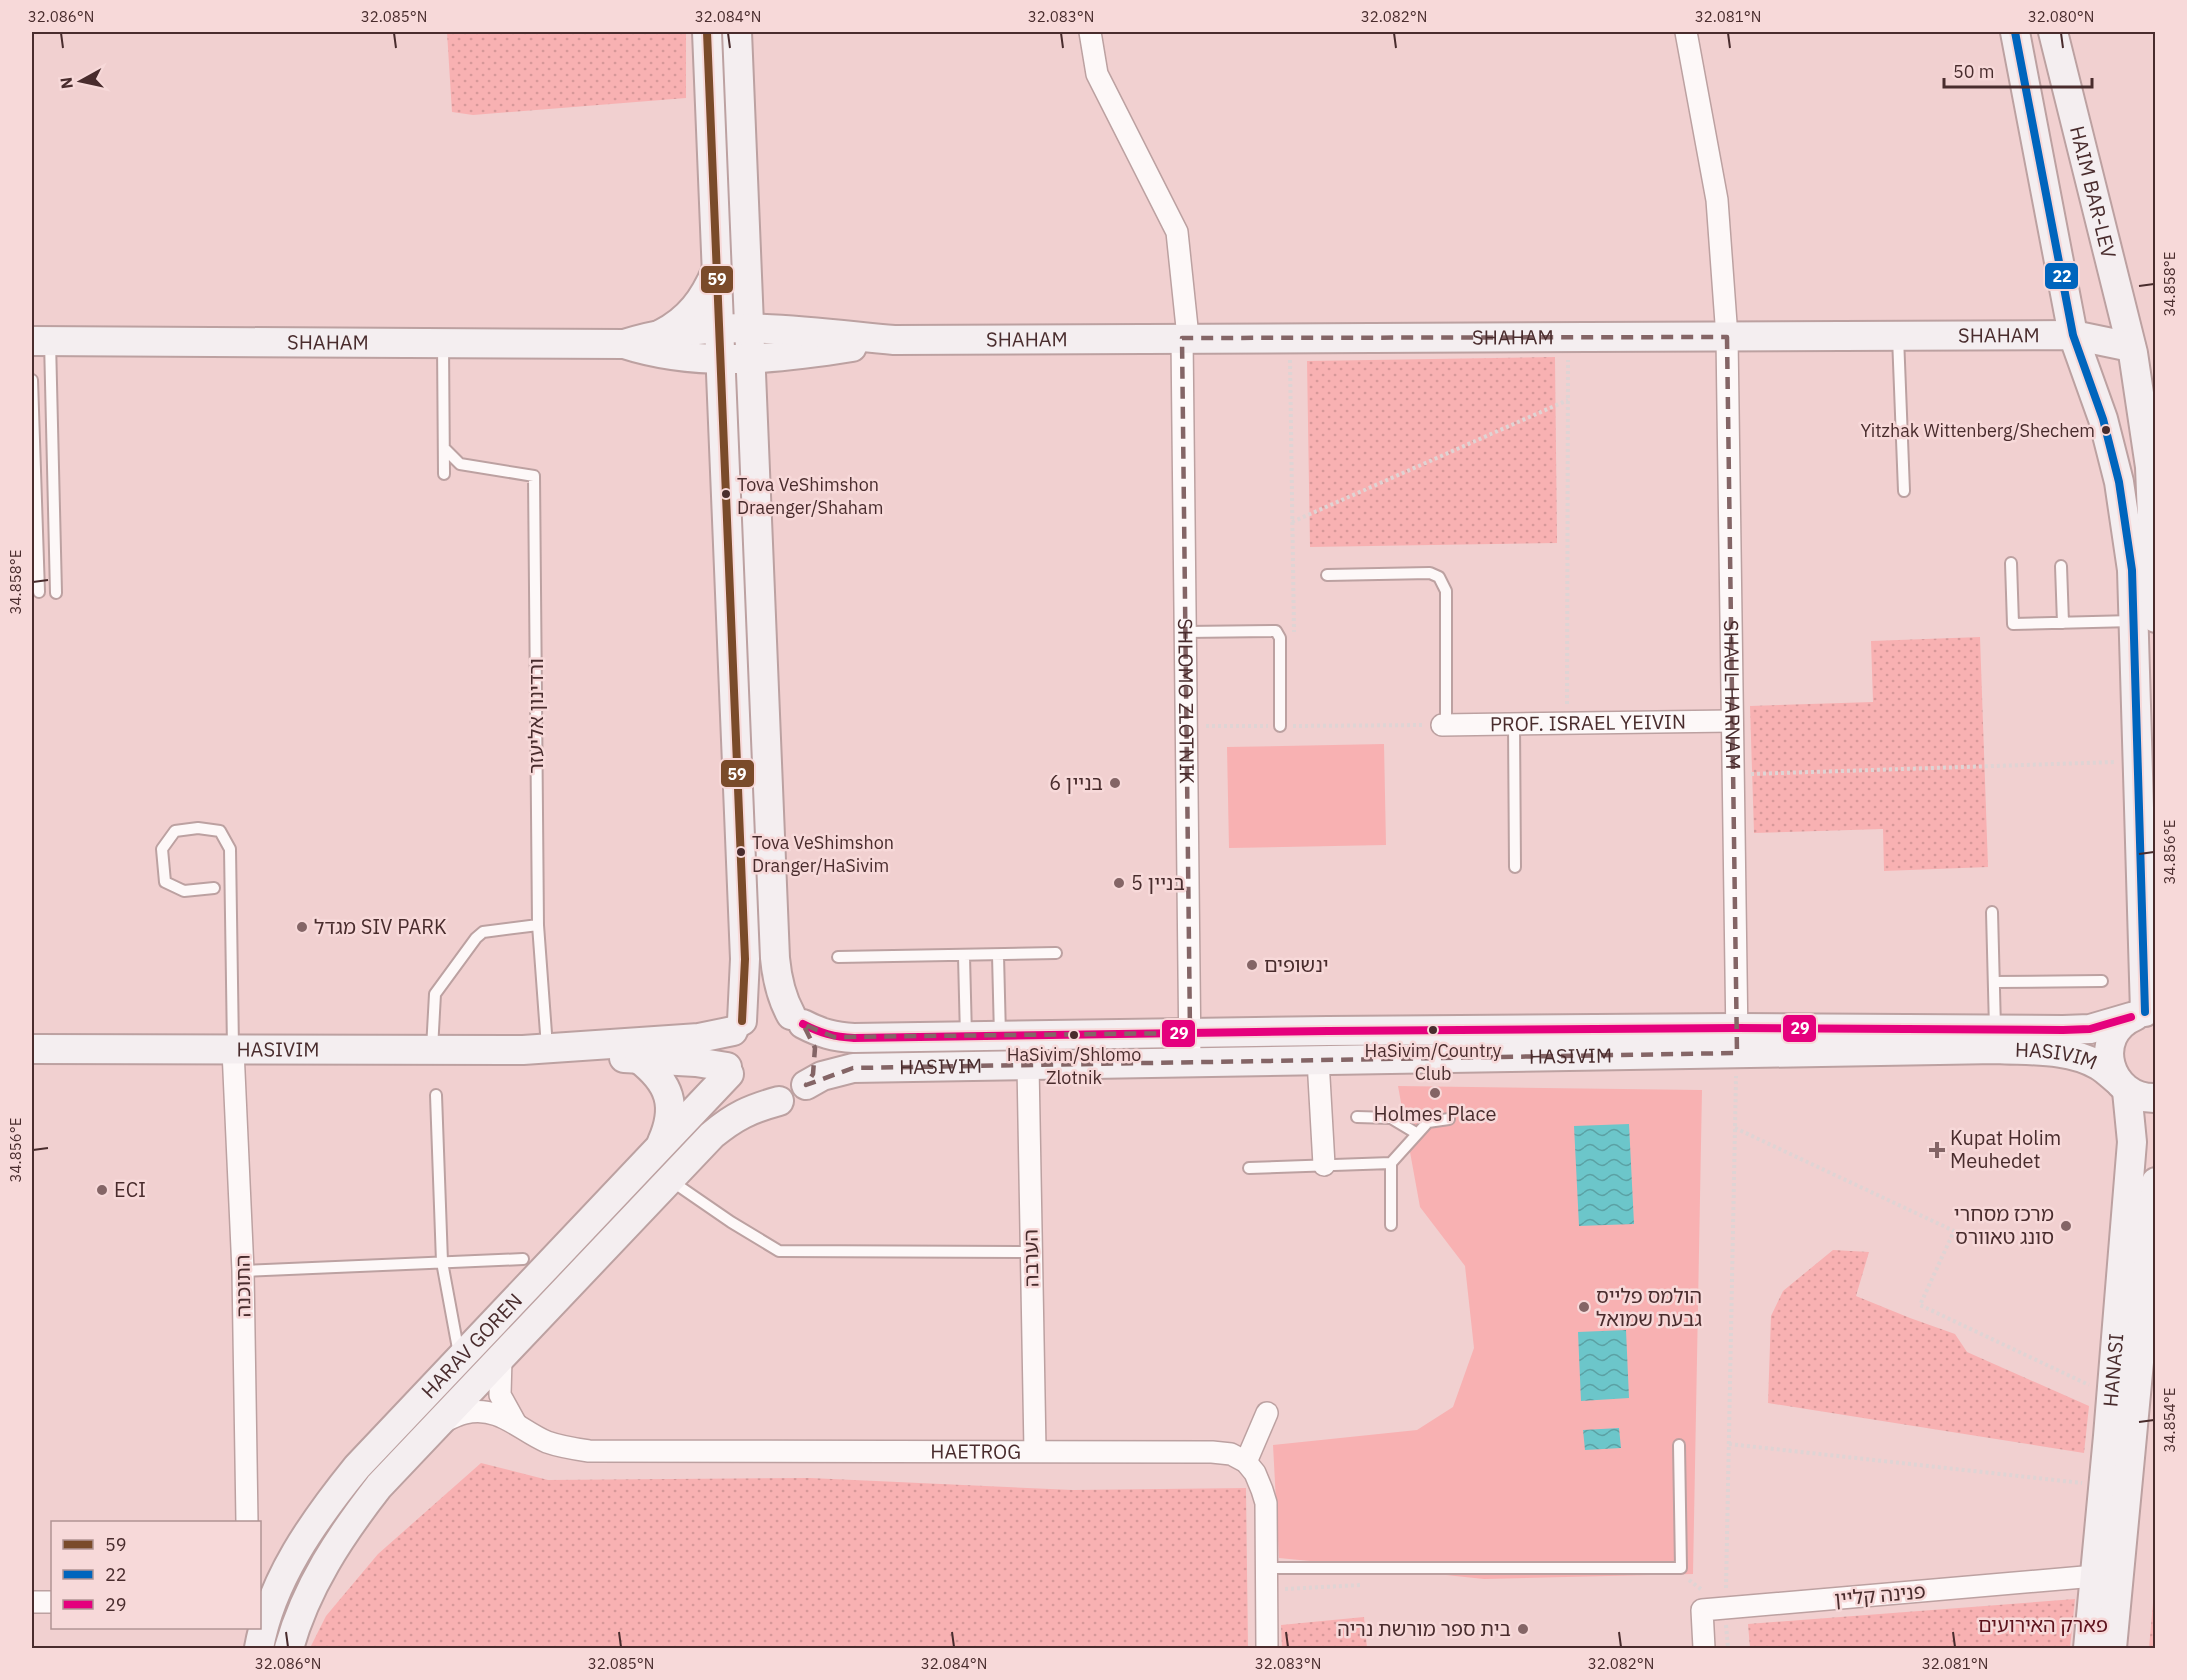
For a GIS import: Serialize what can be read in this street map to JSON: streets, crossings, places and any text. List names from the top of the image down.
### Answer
{
  "streets": {
    "street": [
      "HAIM BAR-LEV",
      "SHAHAM",
      "SHAUL HARNAM",
      "SHLOMO ZLOTNIK",
      "PROF. ISRAEL YEIVIN",
      "HASIVIM",
      "הערבה",
      "התוכנה",
      "HARAV GOREN",
      "HANASI",
      "HAETROG",
      "פנינה קליין"
    ],
    "lane": ["ורדינון אליעזר"]
  },
  "crossings": [
    ["HAIM BAR-LEV", "SHAHAM"],
    ["SHAHAM", "SHAUL HARNAM"],
    ["SHAHAM", "SHLOMO ZLOTNIK"],
    ["SHAUL HARNAM", "PROF. ISRAEL YEIVIN"],
    ["SHAUL HARNAM", "HASIVIM"],
    ["SHLOMO ZLOTNIK", "HASIVIM"],
    ["ורדינון אליעזר", "HASIVIM"],
    ["HASIVIM", "הערבה"],
    ["HASIVIM", "התוכנה"],
    ["HASIVIM", "HARAV GOREN"],
    ["HASIVIM", "HANASI"],
    ["הערבה", "HAETROG"],
    ["HARAV GOREN", "HAETROG"],
    ["HANASI", "פנינה קליין"]
  ],
  "parks": ["פארק האירועים"],
  "places": {
    "other": [
      "Yitzhak Wittenberg/Shechem",
      "Tova VeShimshon Draenger/Shaham",
      "בניין 6",
      "Tova VeShimshon Dranger/HaSivim",
      "בניין 5",
      "מגדל SIV PARK",
      "ינשופים",
      "HaSivim/Country Club",
      "HaSivim/Shlomo Zlotnik",
      "Holmes Place",
      "ECI",
      "מרכז מסחרי סונג טאוורס",
      "הולמס פלייס גבעת שמואל",
      "בית ספר מורשת נריה"
    ],
    "health": ["Kupat Holim Meuhedet"]
  },
  "lines": ["transit line 59", "transit line 22", "transit line 29"],
  "legend": ["59", "22", "29"],
  "scale_bar": "50 m",
  "north": "left",
  "coordinates": [
    "32.086°N",
    "32.085°N",
    "32.084°N",
    "32.083°N",
    "32.082°N",
    "32.081°N",
    "32.080°N",
    "34.858°E",
    "34.856°E",
    "34.854°E"
  ]
}
